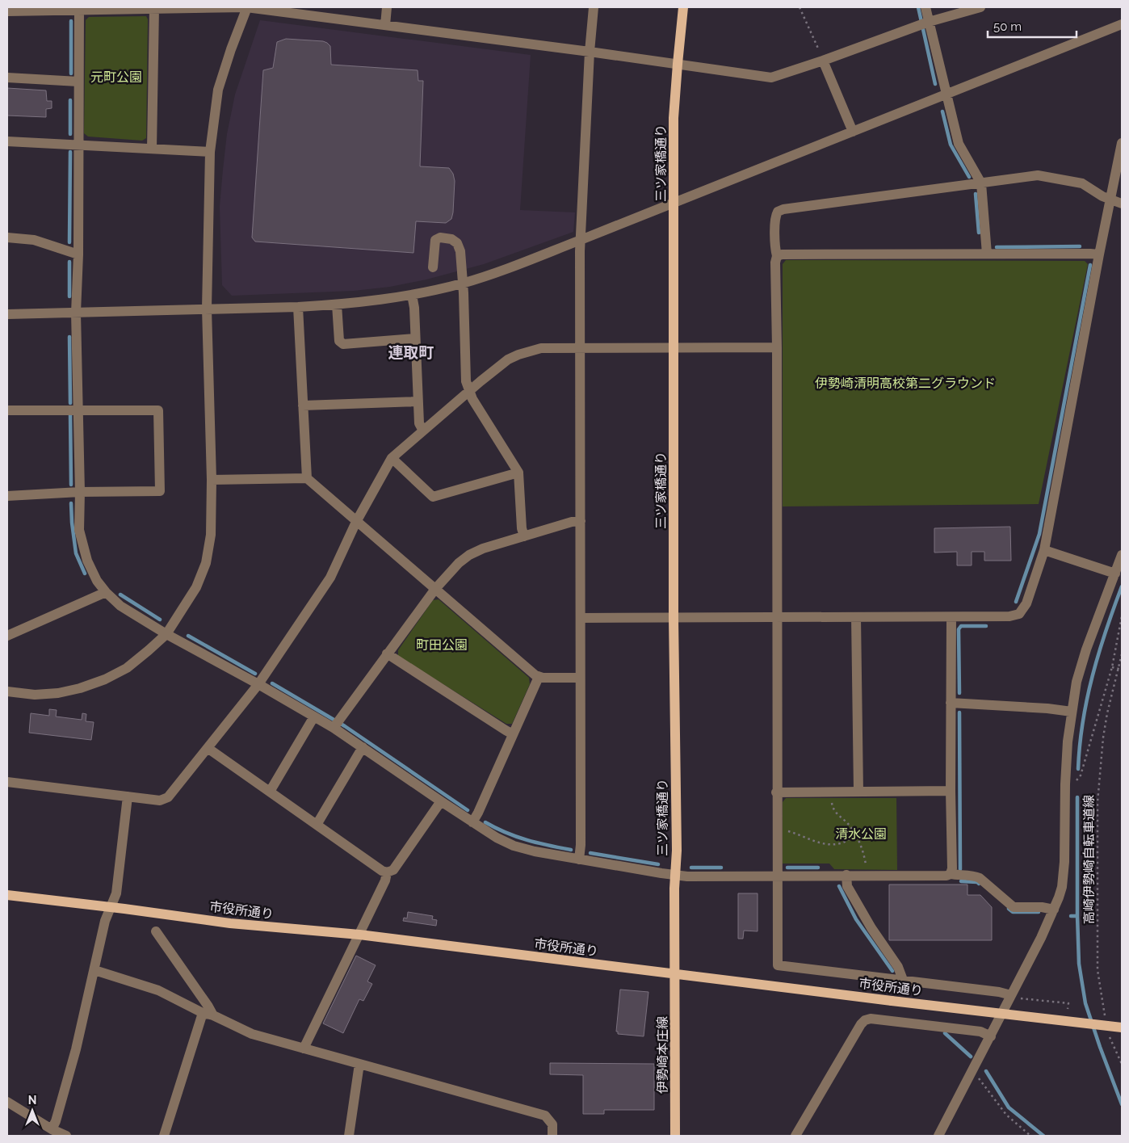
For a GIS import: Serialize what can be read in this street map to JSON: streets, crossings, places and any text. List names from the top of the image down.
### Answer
{
  "streets": {
    "main road": ["三ツ家橋通り", "市役所通り", "伊勢崎本庄線"],
    "path": ["高崎伊勢崎自転車道線"]
  },
  "crossings": [
    ["三ツ家橋通り", "市役所通り"],
    ["三ツ家橋通り", "伊勢崎本庄線"],
    ["市役所通り", "伊勢崎本庄線"]
  ],
  "districts": ["連取町"],
  "parks": [
    "元町公園",
    "伊勢崎清明高校第二グラウンド",
    "町田公園",
    "清水公園"
  ],
  "scale_bar": "50 m",
  "north": "top"
}
